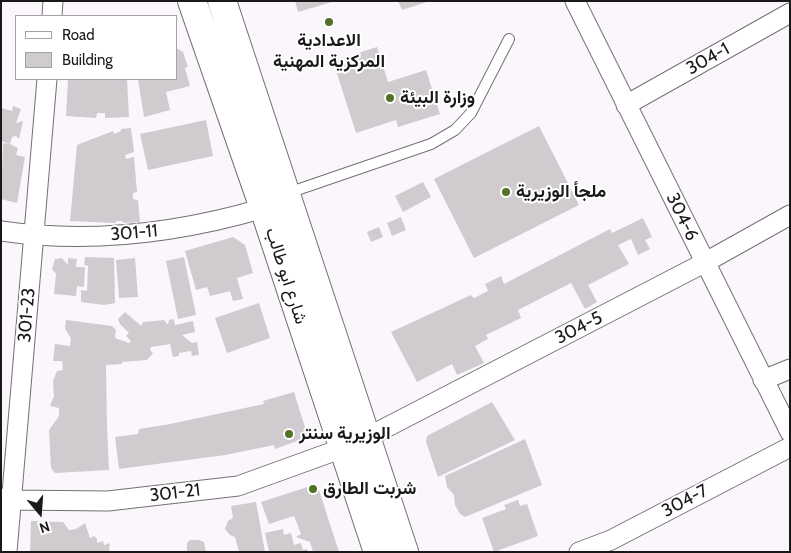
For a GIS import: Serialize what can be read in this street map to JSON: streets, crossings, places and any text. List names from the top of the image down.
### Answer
{
  "streets": {
    "main road": ["شارع ابو طالب"],
    "street": [
      "304-1",
      "304-6",
      "301-11",
      "301-23",
      "304-5",
      "301-21",
      "304-7"
    ]
  },
  "crossings": [
    ["304-1", "304-6"],
    ["304-6", "304-5"],
    ["301-11", "شارع ابو طالب"],
    ["301-11", "301-23"],
    ["شارع ابو طالب", "304-5"],
    ["شارع ابو طالب", "301-21"],
    ["301-23", "301-21"],
    ["304-5", "301-21"]
  ],
  "places": [
    "الاعدادية المركزية المهنية",
    "وزارة البيئة",
    "ملجأ الوزيرية",
    "الوزيرية سنتر",
    "شربت الطارق"
  ],
  "legend": ["Road", "Building"],
  "north": "bottom"
}
